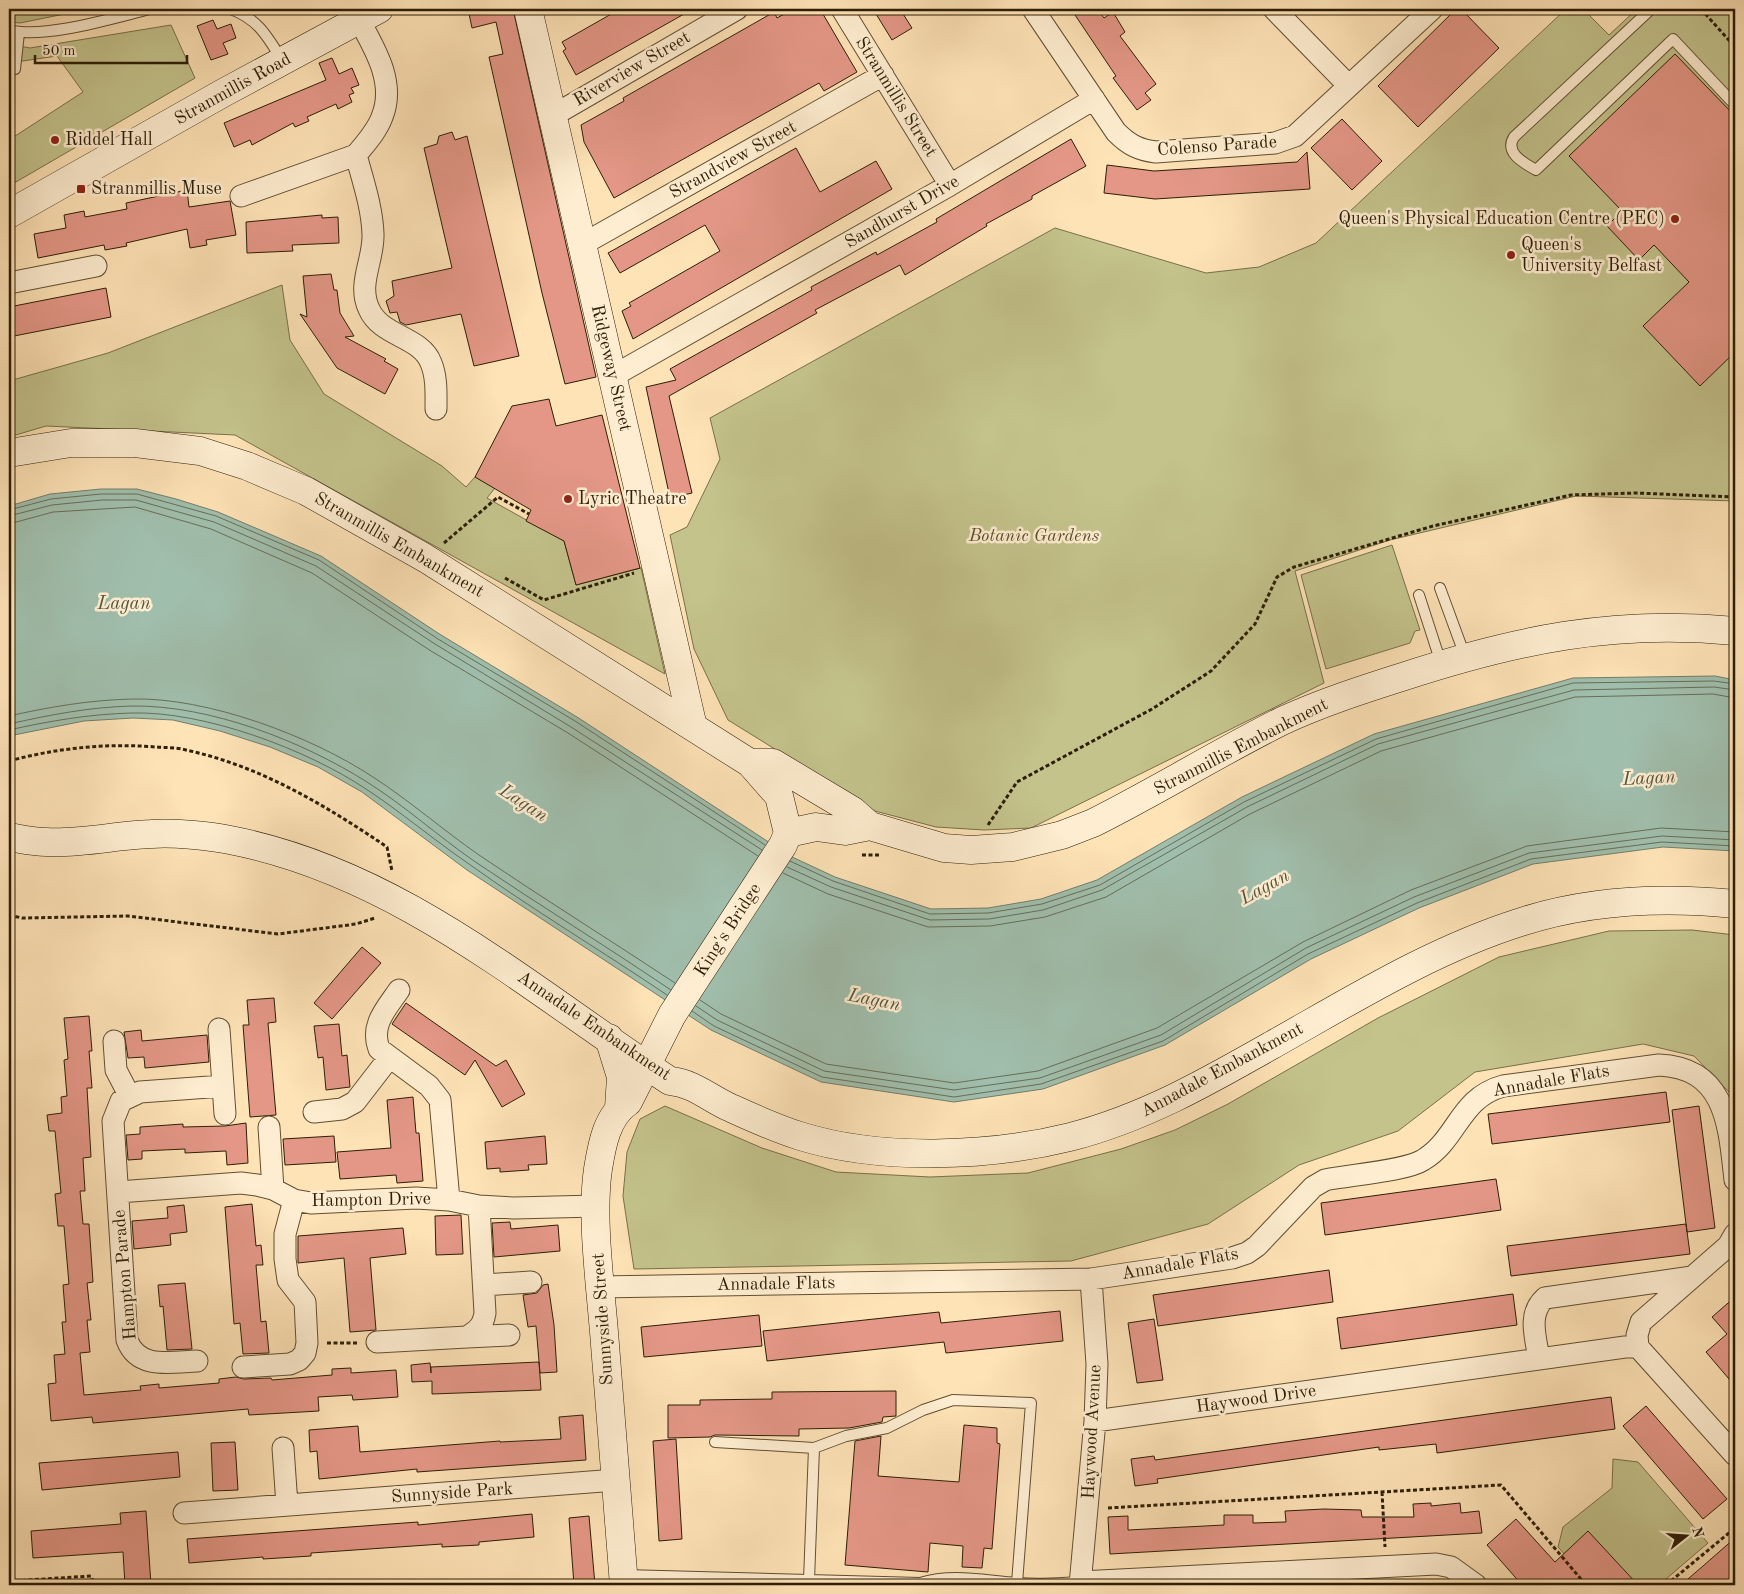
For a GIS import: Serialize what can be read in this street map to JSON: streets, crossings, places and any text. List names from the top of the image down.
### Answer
{
  "streets": {
    "street": [
      "Riverview Street",
      "Stranmillis Road",
      "Stranmillis Street",
      "Colenso Parade",
      "Strandview Street",
      "Sandhurst Drive",
      "Ridgeway Street",
      "Stranmillis Embankment",
      "King's Bridge",
      "Annadale Embankment",
      "Annadale Flats",
      "Hampton Drive",
      "Hampton Parade",
      "Sunnyside Street",
      "Haywood Drive",
      "Haywood Avenue",
      "Sunnyside Park"
    ]
  },
  "crossings": [
    ["Riverview Street", "Ridgeway Street"],
    ["Stranmillis Street", "Strandview Street"],
    ["Stranmillis Street", "Sandhurst Drive"],
    ["Colenso Parade", "Sandhurst Drive"],
    ["Strandview Street", "Ridgeway Street"],
    ["Sandhurst Drive", "Ridgeway Street"],
    ["Ridgeway Street", "Stranmillis Embankment"],
    ["Stranmillis Embankment", "King's Bridge"],
    ["King's Bridge", "Annadale Embankment"],
    ["King's Bridge", "Sunnyside Street"],
    ["Annadale Embankment", "Sunnyside Street"],
    ["Annadale Flats", "Sunnyside Street"],
    ["Annadale Flats", "Haywood Avenue"],
    ["Hampton Drive", "Hampton Parade"],
    ["Hampton Drive", "Sunnyside Street"],
    ["Sunnyside Street", "Sunnyside Park"],
    ["Haywood Drive", "Haywood Avenue"]
  ],
  "water": ["Lagan"],
  "parks": ["Botanic Gardens"],
  "places": {
    "other": [
      "Riddel Hall",
      "Queen's Physical Education Centre (PEC)",
      "Queen's University Belfast",
      "Lyric Theatre"
    ],
    "transit": ["Stranmillis Muse"]
  },
  "scale_bar": "50 m",
  "north": "right"
}
